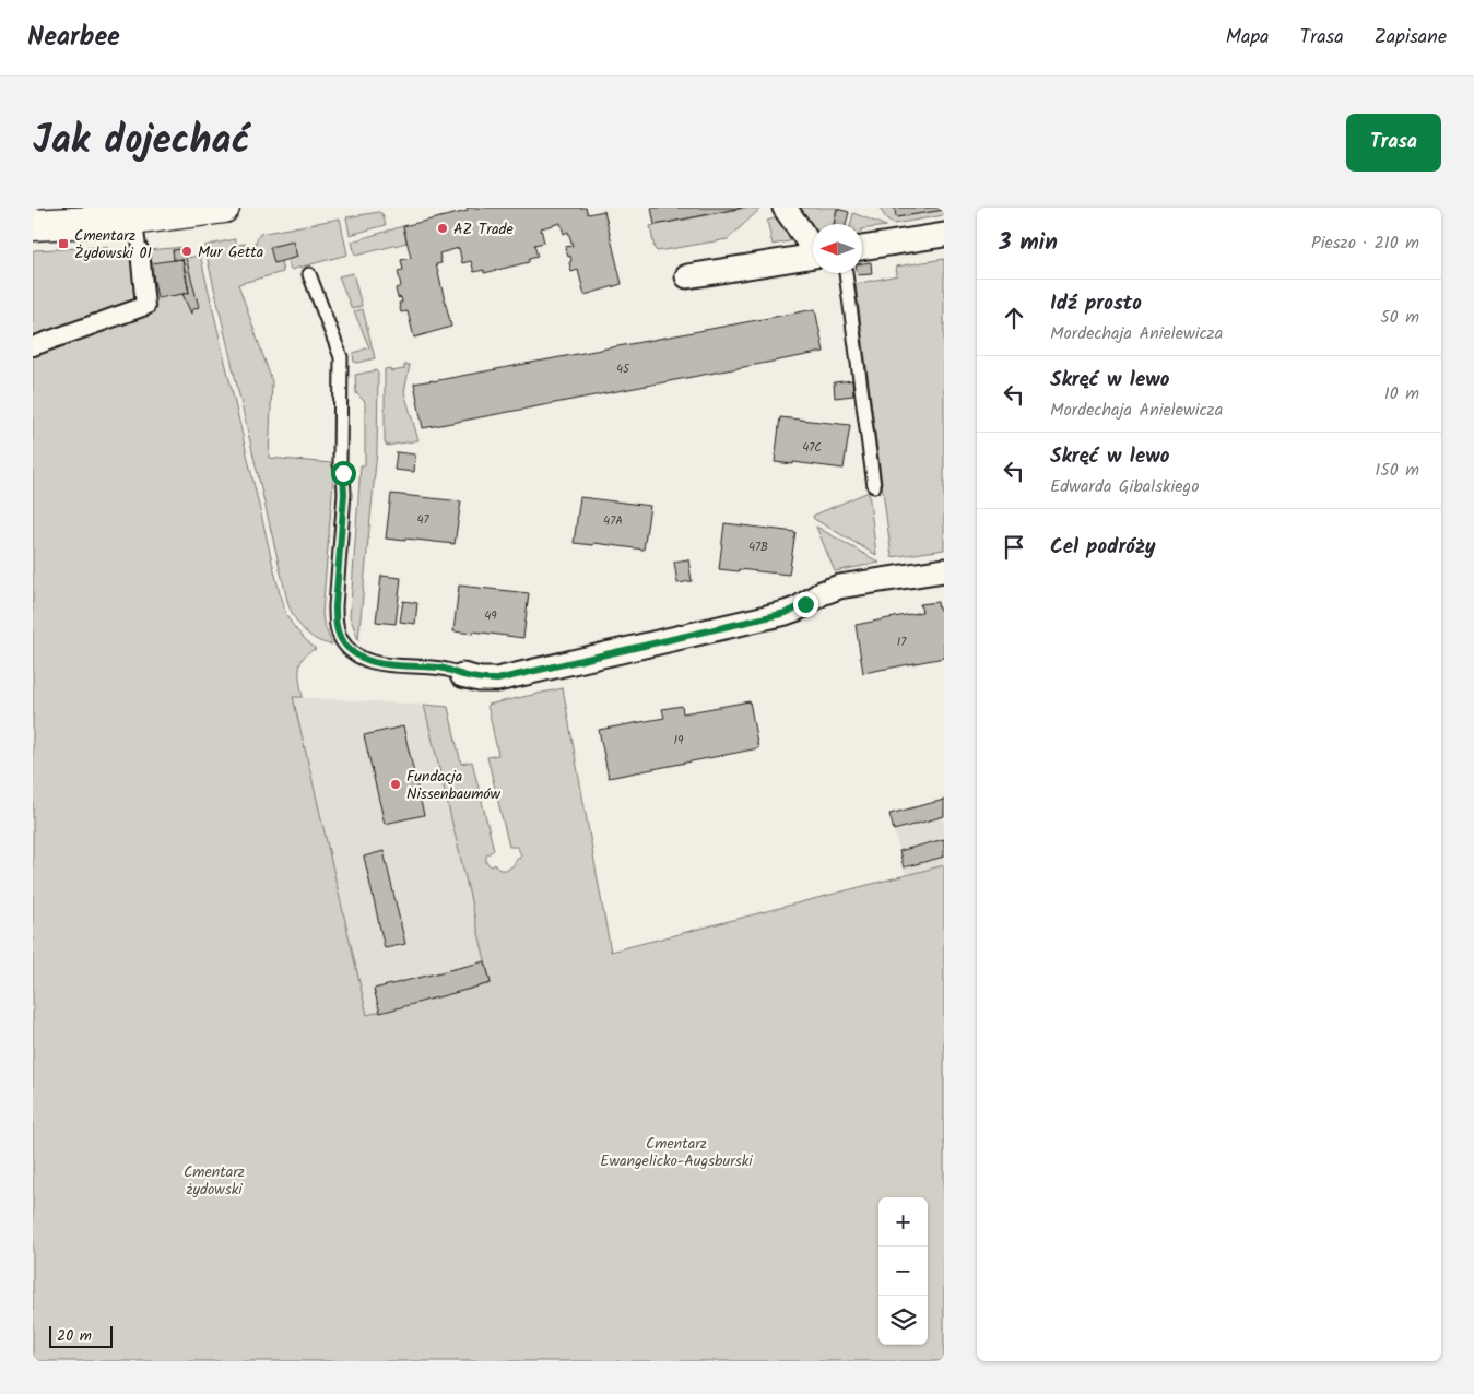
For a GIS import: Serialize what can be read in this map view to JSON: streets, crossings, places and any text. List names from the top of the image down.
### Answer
{
  "parks": ["Cmentarz Ewangelicko-Augsburski", "Cmentarz żydowski"],
  "places": {
    "other": ["AZ Trade", "Mur Getta", "Fundacja Nissenbaumów"],
    "transit": ["Cmentarz Żydowski 01"]
  },
  "house_numbers": [
    "45",
    "47C",
    "47",
    "47A",
    "47B",
    "49",
    "17",
    "19"
  ],
  "scale_bar": "20 m",
  "north": "left",
  "page": {
    "header": "Nearbee",
    "nav": ["Mapa", "Trasa", "Zapisane"],
    "title": "Jak dojechać",
    "buttons": "Trasa",
    "heading": ["3 min", "Pieszo · 210 m"],
    "list": [
      ["Idź prosto", "Mordechaja Anielewicza", "50 m"],
      ["Skręć w lewo", "Mordechaja Anielewicza", "10 m"],
      ["Skręć w lewo", "Edwarda Gibalskiego", "150 m"],
      "Cel podróży"
    ],
    "map_buttons": ["+", "−"],
    "scale": "20 m"
  }
}
